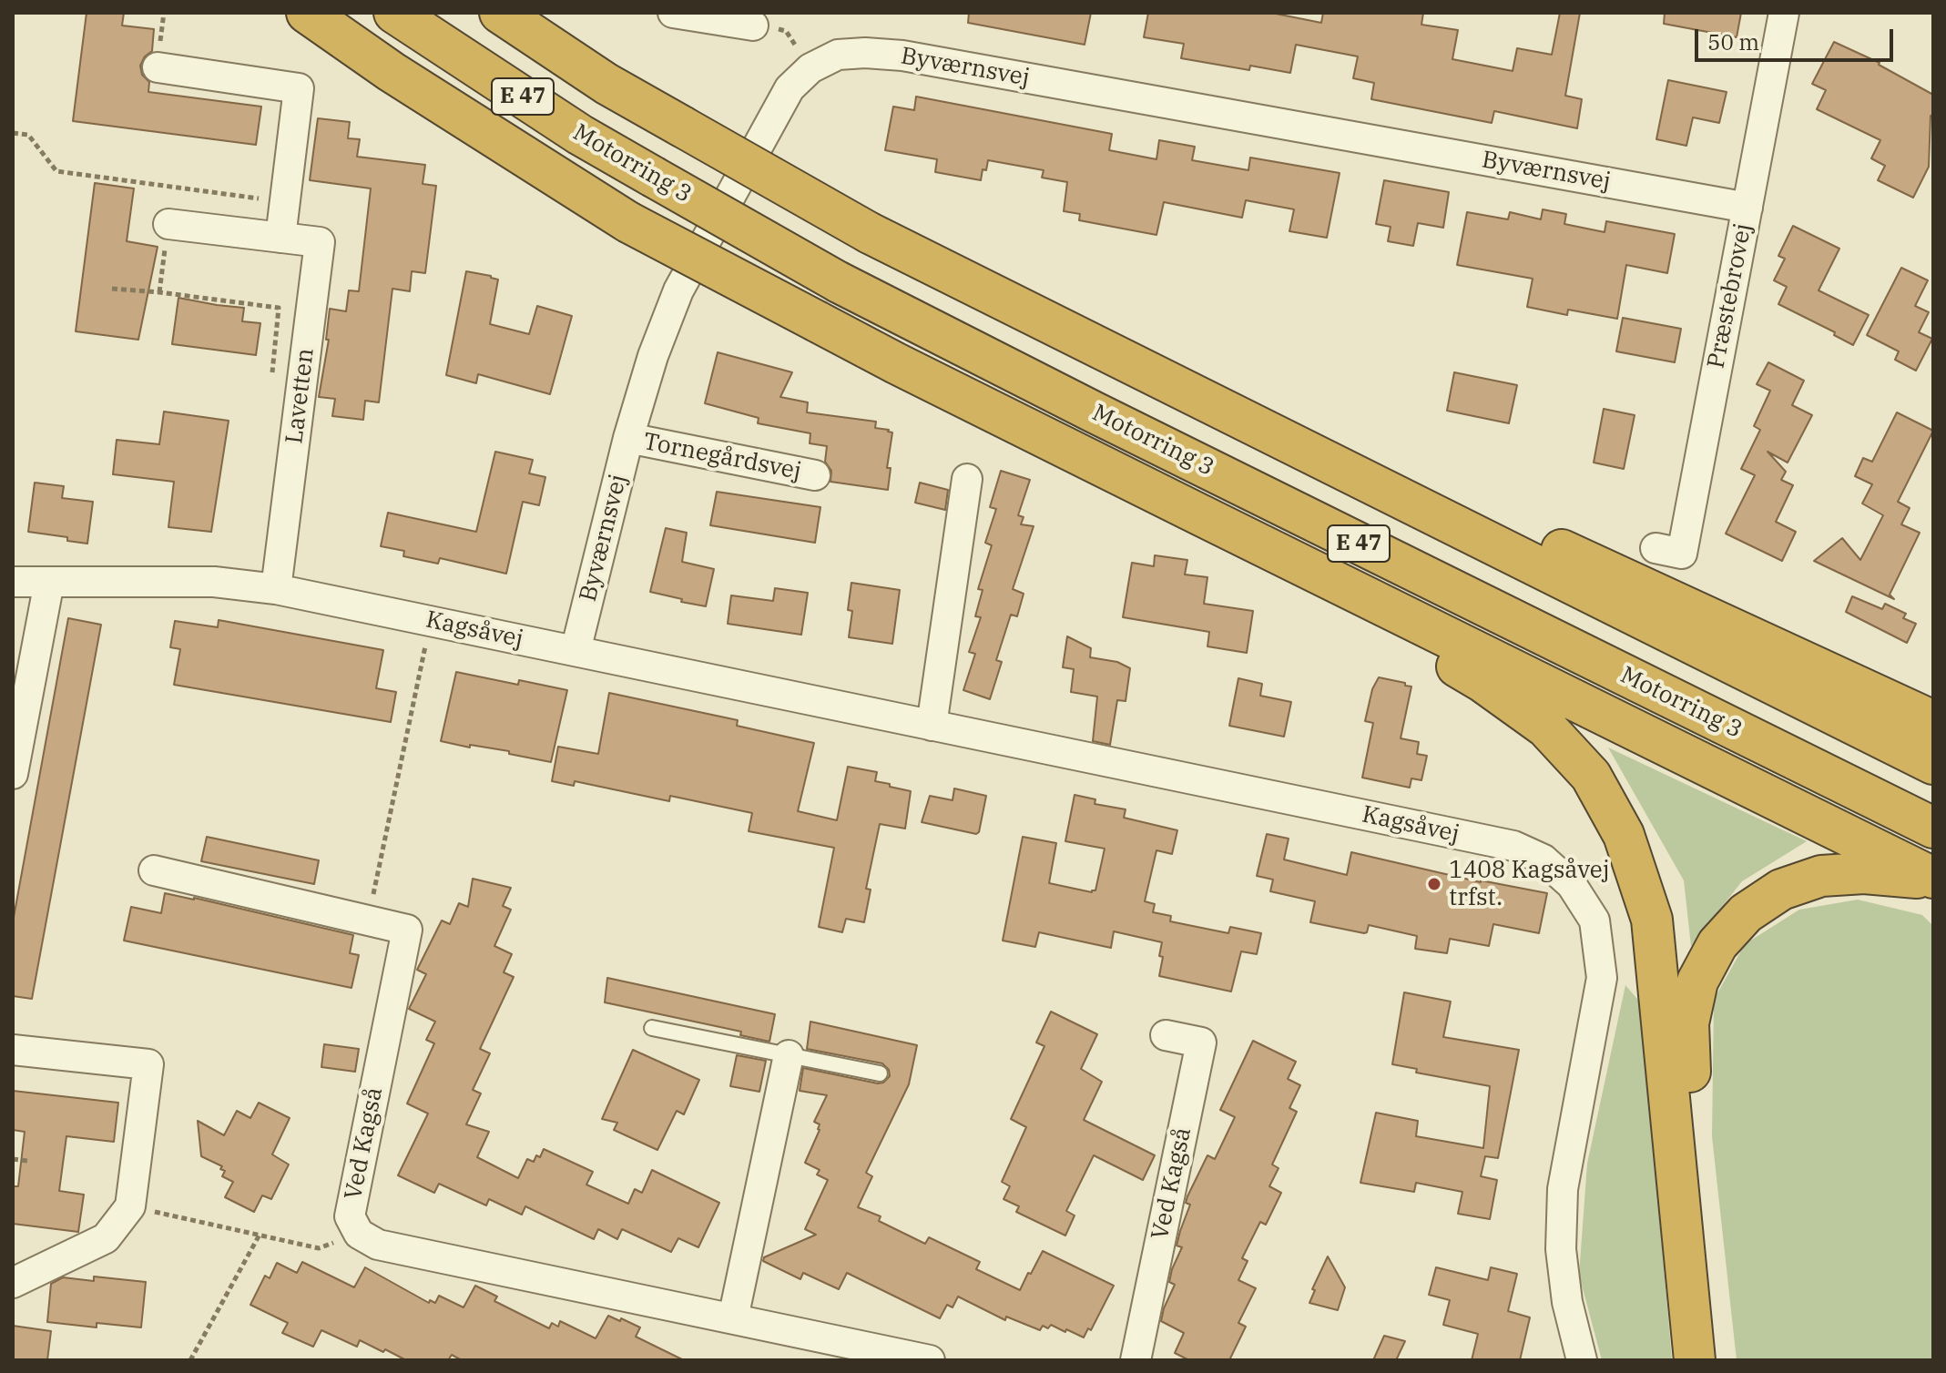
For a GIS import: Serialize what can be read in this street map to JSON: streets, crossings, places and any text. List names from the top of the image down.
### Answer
{
  "streets": {
    "highway": ["E 47", "Motorring 3"],
    "street": [
      "Byværnsvej",
      "Præstebrovej",
      "Lavetten",
      "Tornegårdsvej",
      "Kagsåvej",
      "Ved Kagså"
    ]
  },
  "crossings": [
    ["Byværnsvej", "Præstebrovej"],
    ["Byværnsvej", "Tornegårdsvej"],
    ["Byværnsvej", "Kagsåvej"],
    ["Lavetten", "Kagsåvej"]
  ],
  "places": ["1408 Kagsåvej trfst."],
  "scale_bar": "50 m"
}
